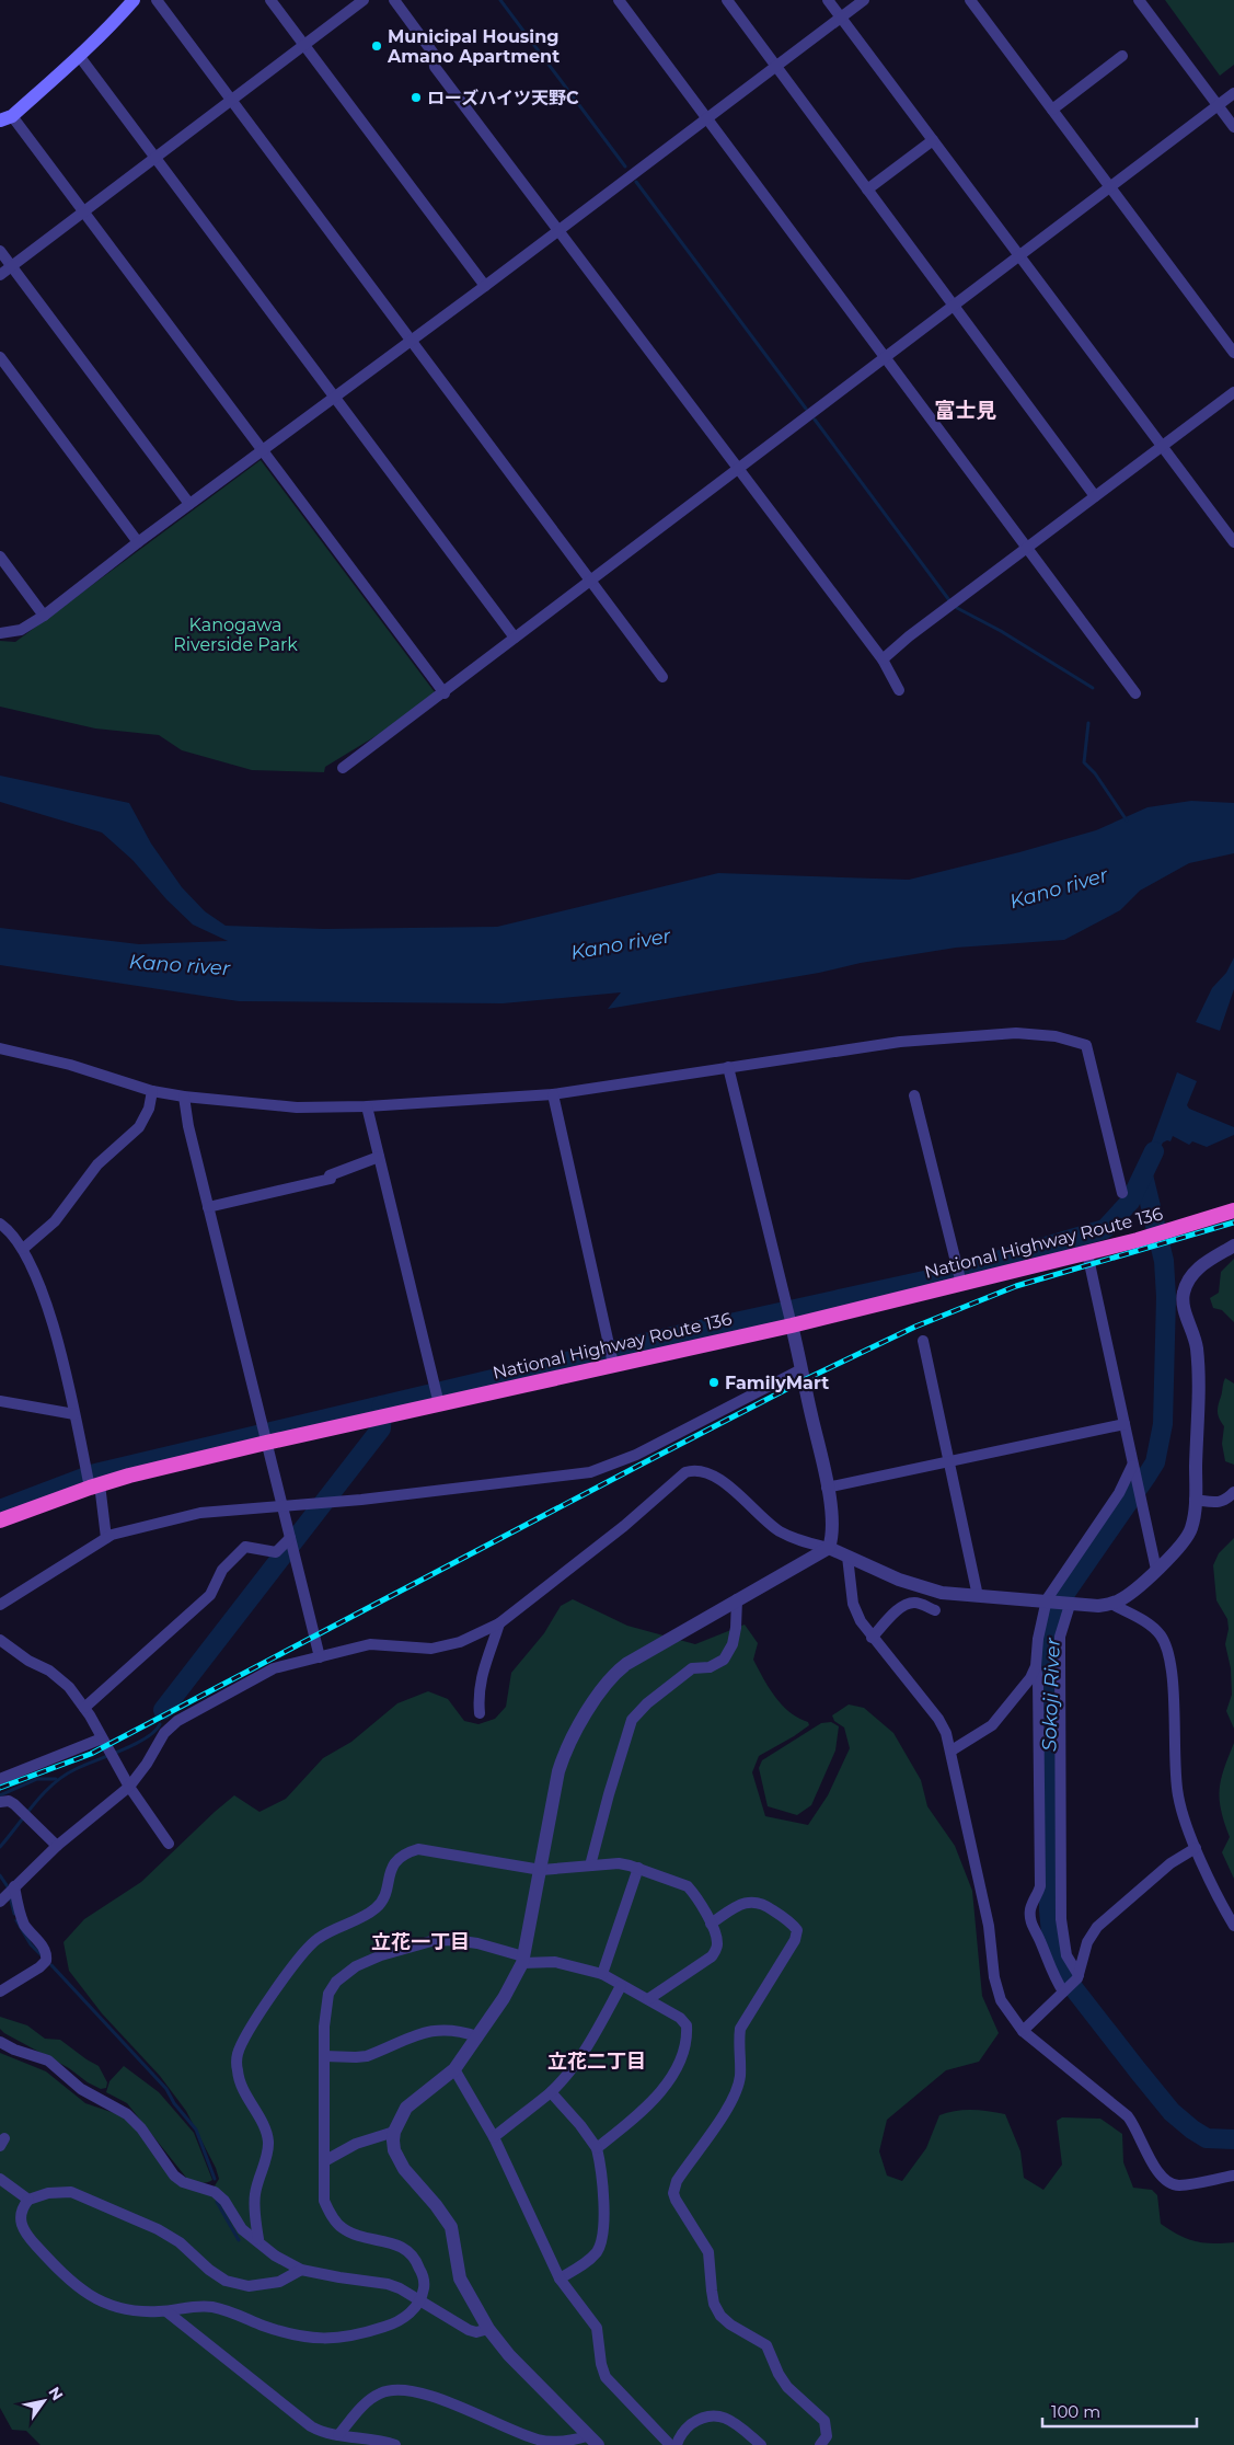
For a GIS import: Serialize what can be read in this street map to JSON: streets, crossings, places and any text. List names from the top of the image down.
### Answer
{
  "streets": {
    "highway": ["National Highway Route 136"]
  },
  "districts": ["富士見", "立花一丁目", "立花二丁目"],
  "water": ["Kano river", "Sokoji River"],
  "parks": ["Kanogawa Riverside Park"],
  "places": ["Municipal Housing Amano Apartment", "ローズハイツ天野C", "FamilyMart"],
  "scale_bar": "100 m",
  "north": "top right"
}
